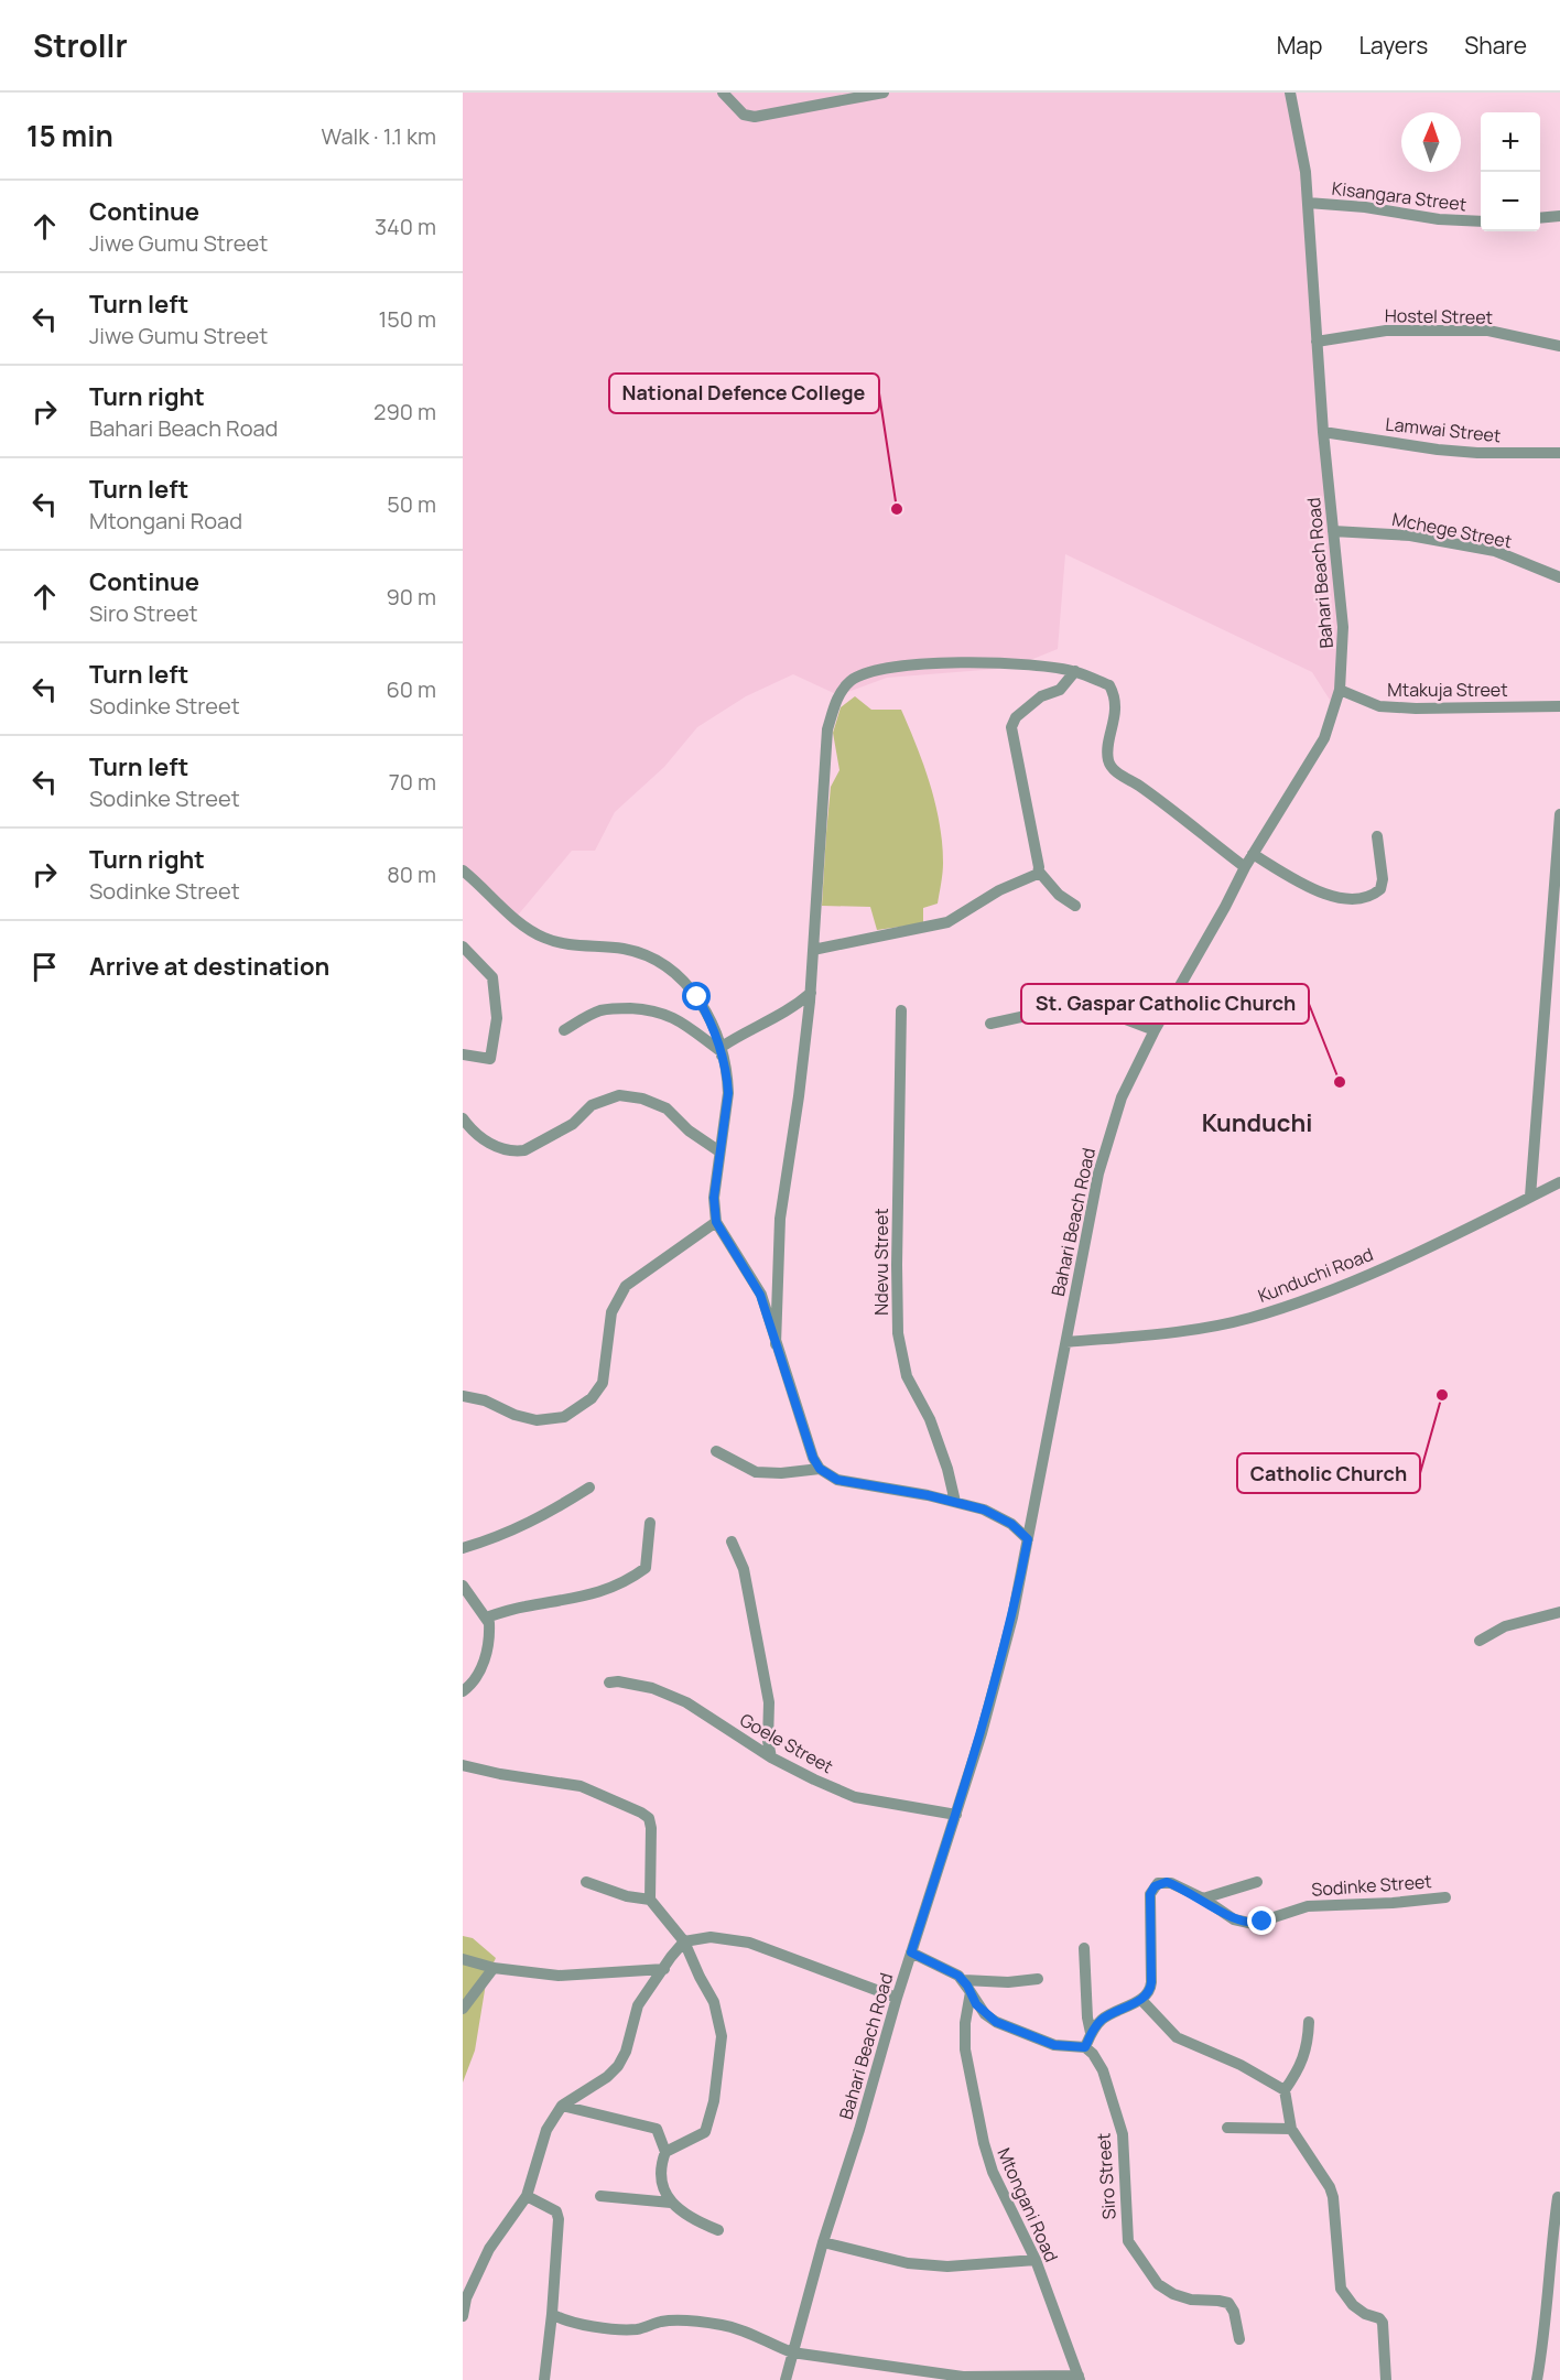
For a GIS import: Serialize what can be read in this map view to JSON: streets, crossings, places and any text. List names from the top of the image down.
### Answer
{
  "streets": {
    "street": [
      "Kisangara Street",
      "Hostel Street",
      "Lamwai Street",
      "Mchege Street",
      "Bahari Beach Road",
      "Mtakuja Street",
      "Ndevu Street",
      "Kunduchi Road",
      "Goele Street",
      "Sodinke Street",
      "Siro Street",
      "Mtongani Road"
    ]
  },
  "crossings": [
    ["Kisangara Street", "Bahari Beach Road"],
    ["Hostel Street", "Bahari Beach Road"],
    ["Lamwai Street", "Bahari Beach Road"],
    ["Mchege Street", "Bahari Beach Road"],
    ["Bahari Beach Road", "Mtakuja Street"],
    ["Bahari Beach Road", "Kunduchi Road"],
    ["Bahari Beach Road", "Goele Street"]
  ],
  "districts": ["Kunduchi"],
  "places": ["National Defence College", "St. Gaspar Catholic Church", "Catholic Church"],
  "north": "top",
  "page": {
    "header": "Strollr",
    "nav": ["Map", "Layers", "Share"],
    "heading": ["15 min", "Walk · 1.1 km"],
    "map_buttons": ["+", "−"],
    "list": [
      ["Continue", "Jiwe Gumu Street", "340 m"],
      ["Turn left", "Jiwe Gumu Street", "150 m"],
      ["Turn right", "Bahari Beach Road", "290 m"],
      ["Turn left", "Mtongani Road", "50 m"],
      ["Continue", "Siro Street", "90 m"],
      ["Turn left", "Sodinke Street", "60 m"],
      ["Turn left", "Sodinke Street", "70 m"],
      ["Turn right", "Sodinke Street", "80 m"],
      "Arrive at destination"
    ]
  }
}
